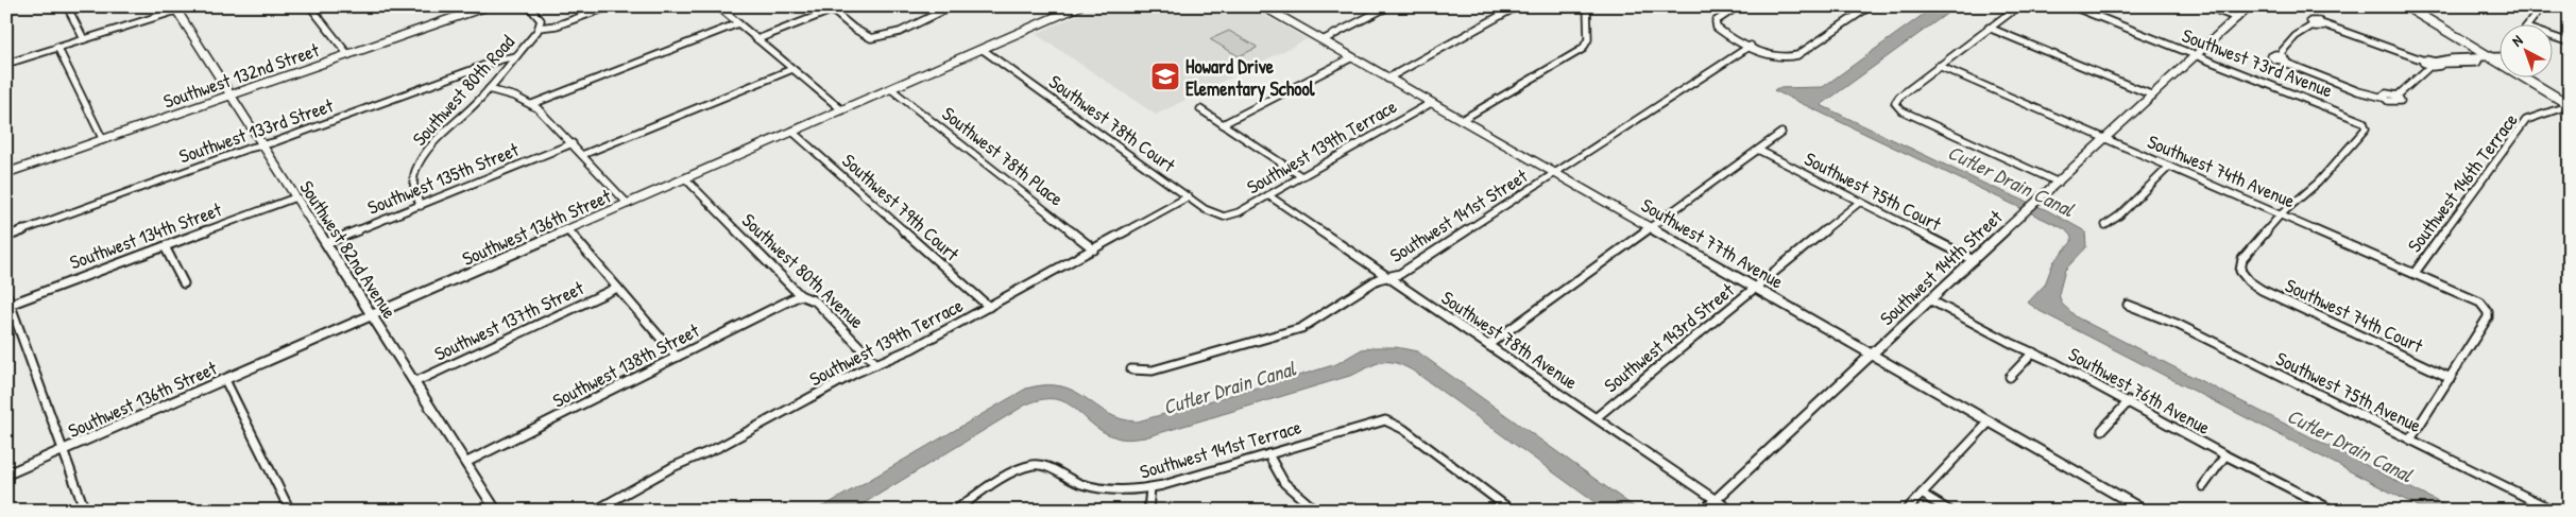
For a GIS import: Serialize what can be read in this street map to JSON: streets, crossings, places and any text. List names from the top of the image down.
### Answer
{
  "streets": {
    "street": [
      "Southwest 73rd Avenue",
      "Southwest 132nd Street",
      "Southwest 80th Road",
      "Southwest 78th Court",
      "Southwest 133rd Street",
      "Southwest 139th Terrace",
      "Southwest 78th Place",
      "Southwest 74th Avenue",
      "Southwest 135th Street",
      "Southwest 146th Terrace",
      "Southwest 75th Court",
      "Southwest 79th Court",
      "Southwest 141st Street",
      "Southwest 136th Street",
      "Southwest 134th Street",
      "Southwest 77th Avenue",
      "Southwest 82nd Avenue",
      "Southwest 144th Street",
      "Southwest 80th Avenue",
      "Southwest 74th Court",
      "Southwest 137th Street",
      "Southwest 143rd Street",
      "Southwest 78th Avenue",
      "Southwest 138th Street",
      "Southwest 76th Avenue",
      "Southwest 75th Avenue",
      "Southwest 141st Terrace"
    ]
  },
  "crossings": [
    ["Southwest 73rd Avenue", "Southwest 74th Avenue"],
    ["Southwest 73rd Avenue", "Southwest 144th Street"],
    ["Southwest 73rd Avenue", "Southwest 74th Court"],
    ["Southwest 132nd Street", "Southwest 82nd Avenue"],
    ["Southwest 80th Road", "Southwest 133rd Street"],
    ["Southwest 80th Road", "Southwest 135th Street"],
    ["Southwest 78th Court", "Southwest 139th Terrace"],
    ["Southwest 78th Court", "Southwest 136th Street"],
    ["Southwest 133rd Street", "Southwest 82nd Avenue"],
    ["Southwest 139th Terrace", "Southwest 78th Place"],
    ["Southwest 139th Terrace", "Southwest 79th Court"],
    ["Southwest 139th Terrace", "Southwest 77th Avenue"],
    ["Southwest 139th Terrace", "Southwest 80th Avenue"],
    ["Southwest 139th Terrace", "Southwest 78th Avenue"],
    ["Southwest 78th Place", "Southwest 136th Street"],
    ["Southwest 74th Avenue", "Southwest 146th Terrace"],
    ["Southwest 74th Avenue", "Southwest 144th Street"],
    ["Southwest 74th Avenue", "Southwest 74th Court"],
    ["Southwest 135th Street", "Southwest 82nd Avenue"],
    ["Southwest 75th Court", "Southwest 144th Street"],
    ["Southwest 75th Court", "Southwest 143rd Street"],
    ["Southwest 79th Court", "Southwest 136th Street"],
    ["Southwest 141st Street", "Southwest 77th Avenue"],
    ["Southwest 141st Street", "Southwest 78th Avenue"],
    ["Southwest 136th Street", "Southwest 82nd Avenue"],
    ["Southwest 136th Street", "Southwest 80th Avenue"],
    ["Southwest 134th Street", "Southwest 82nd Avenue"],
    ["Southwest 77th Avenue", "Southwest 144th Street"],
    ["Southwest 77th Avenue", "Southwest 143rd Street"],
    ["Southwest 82nd Avenue", "Southwest 137th Street"],
    ["Southwest 82nd Avenue", "Southwest 138th Street"],
    ["Southwest 144th Street", "Southwest 78th Avenue"],
    ["Southwest 144th Street", "Southwest 76th Avenue"],
    ["Southwest 80th Avenue", "Southwest 138th Street"],
    ["Southwest 143rd Street", "Southwest 78th Avenue"]
  ],
  "water": ["Cutler Drain Canal"],
  "places": {
    "school or university": ["Howard Drive Elementary School"]
  },
  "north": "top left"
}
